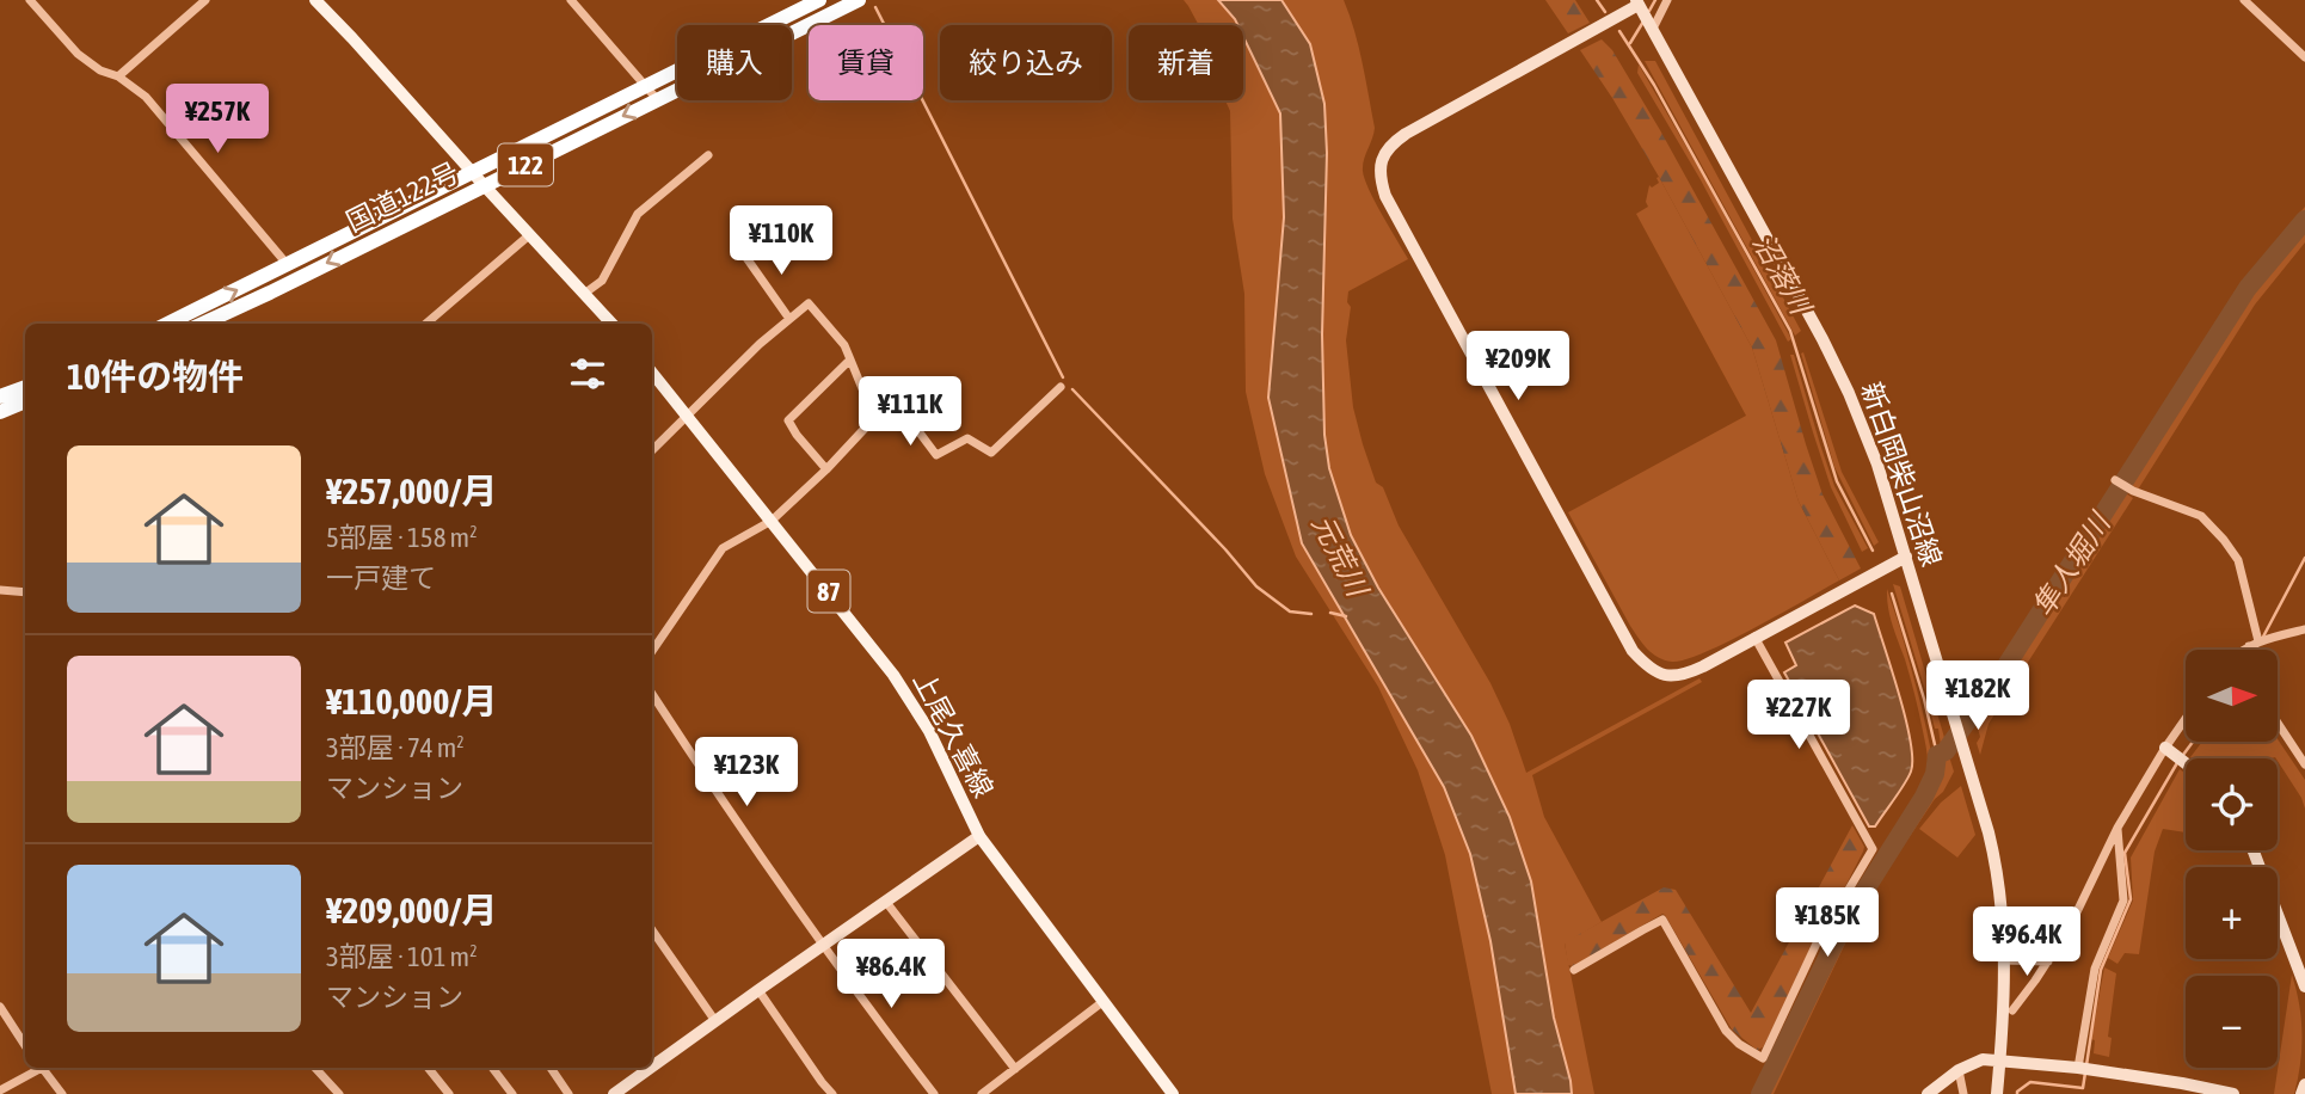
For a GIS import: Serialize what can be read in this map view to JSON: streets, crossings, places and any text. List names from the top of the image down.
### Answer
{
  "streets": {
    "highway": ["122", "国道122号"],
    "main road": ["87", "上尾久喜線"],
    "street": ["新白岡柴山沼線"]
  },
  "water": ["沼落川", "元荒川", "隼人堀川"],
  "north": "right",
  "page": {
    "chip": [
      "購入",
      "賃貸",
      "絞り込み",
      "新着"
    ],
    "price": [
      "¥257K",
      "¥110K",
      "¥209K",
      "¥111K",
      "¥182K",
      "¥227K",
      "¥123K",
      "¥185K",
      "¥96.4K",
      "¥86.4K"
    ],
    "heading": "10件の物件",
    "list": [
      {
        "name": "¥257,000/月",
        "note": "5部屋 · 158 m² · 一戸建て"
      },
      {
        "name": "¥110,000/月",
        "note": "3部屋 · 74 m² · マンション"
      },
      {
        "name": "¥209,000/月",
        "note": "3部屋 · 101 m² · マンション"
      }
    ],
    "map_buttons": ["+", "−"]
  }
}
